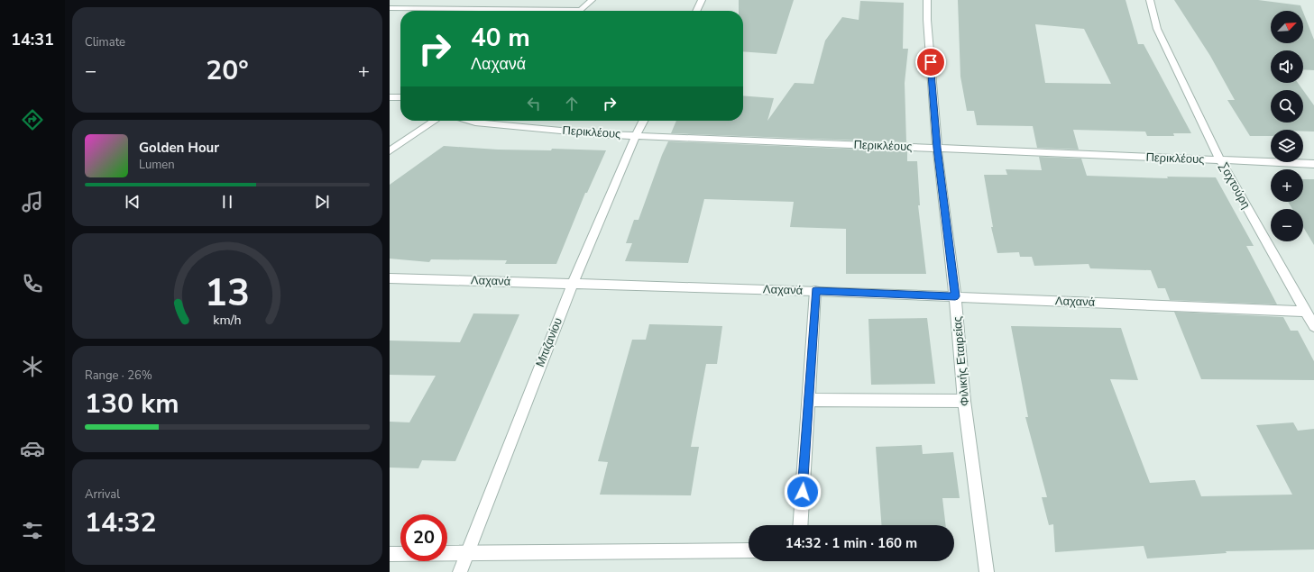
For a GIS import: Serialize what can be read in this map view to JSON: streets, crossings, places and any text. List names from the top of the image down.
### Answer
{
  "streets": {
    "street": [
      "Περικλέους",
      "Σαχτούρη",
      "Λαχανά",
      "Μπιζανίου",
      "Φιλικής Εταιρείας"
    ]
  },
  "crossings": [
    ["Περικλέους", "Σαχτούρη"],
    ["Περικλέους", "Μπιζανίου"],
    ["Περικλέους", "Φιλικής Εταιρείας"],
    ["Σαχτούρη", "Λαχανά"],
    ["Λαχανά", "Μπιζανίου"],
    ["Λαχανά", "Φιλικής Εταιρείας"]
  ],
  "north": "top right",
  "page": {
    "tabs": "14:31",
    "tile": [
      "Climate",
      ["Range · 26%", "130 km"],
      ["Arrival", "14:32"]
    ],
    "map_buttons": ["+", "−"],
    "turn": ["40 m", "Λαχανά"],
    "heat": ["−", "20°", "+"],
    "song": ["Golden Hour", "Lumen"],
    "limit": "20",
    "trip": "14:32 · 1 min · 160 m",
    "gauge": ["13", "km/h"]
  }
}
